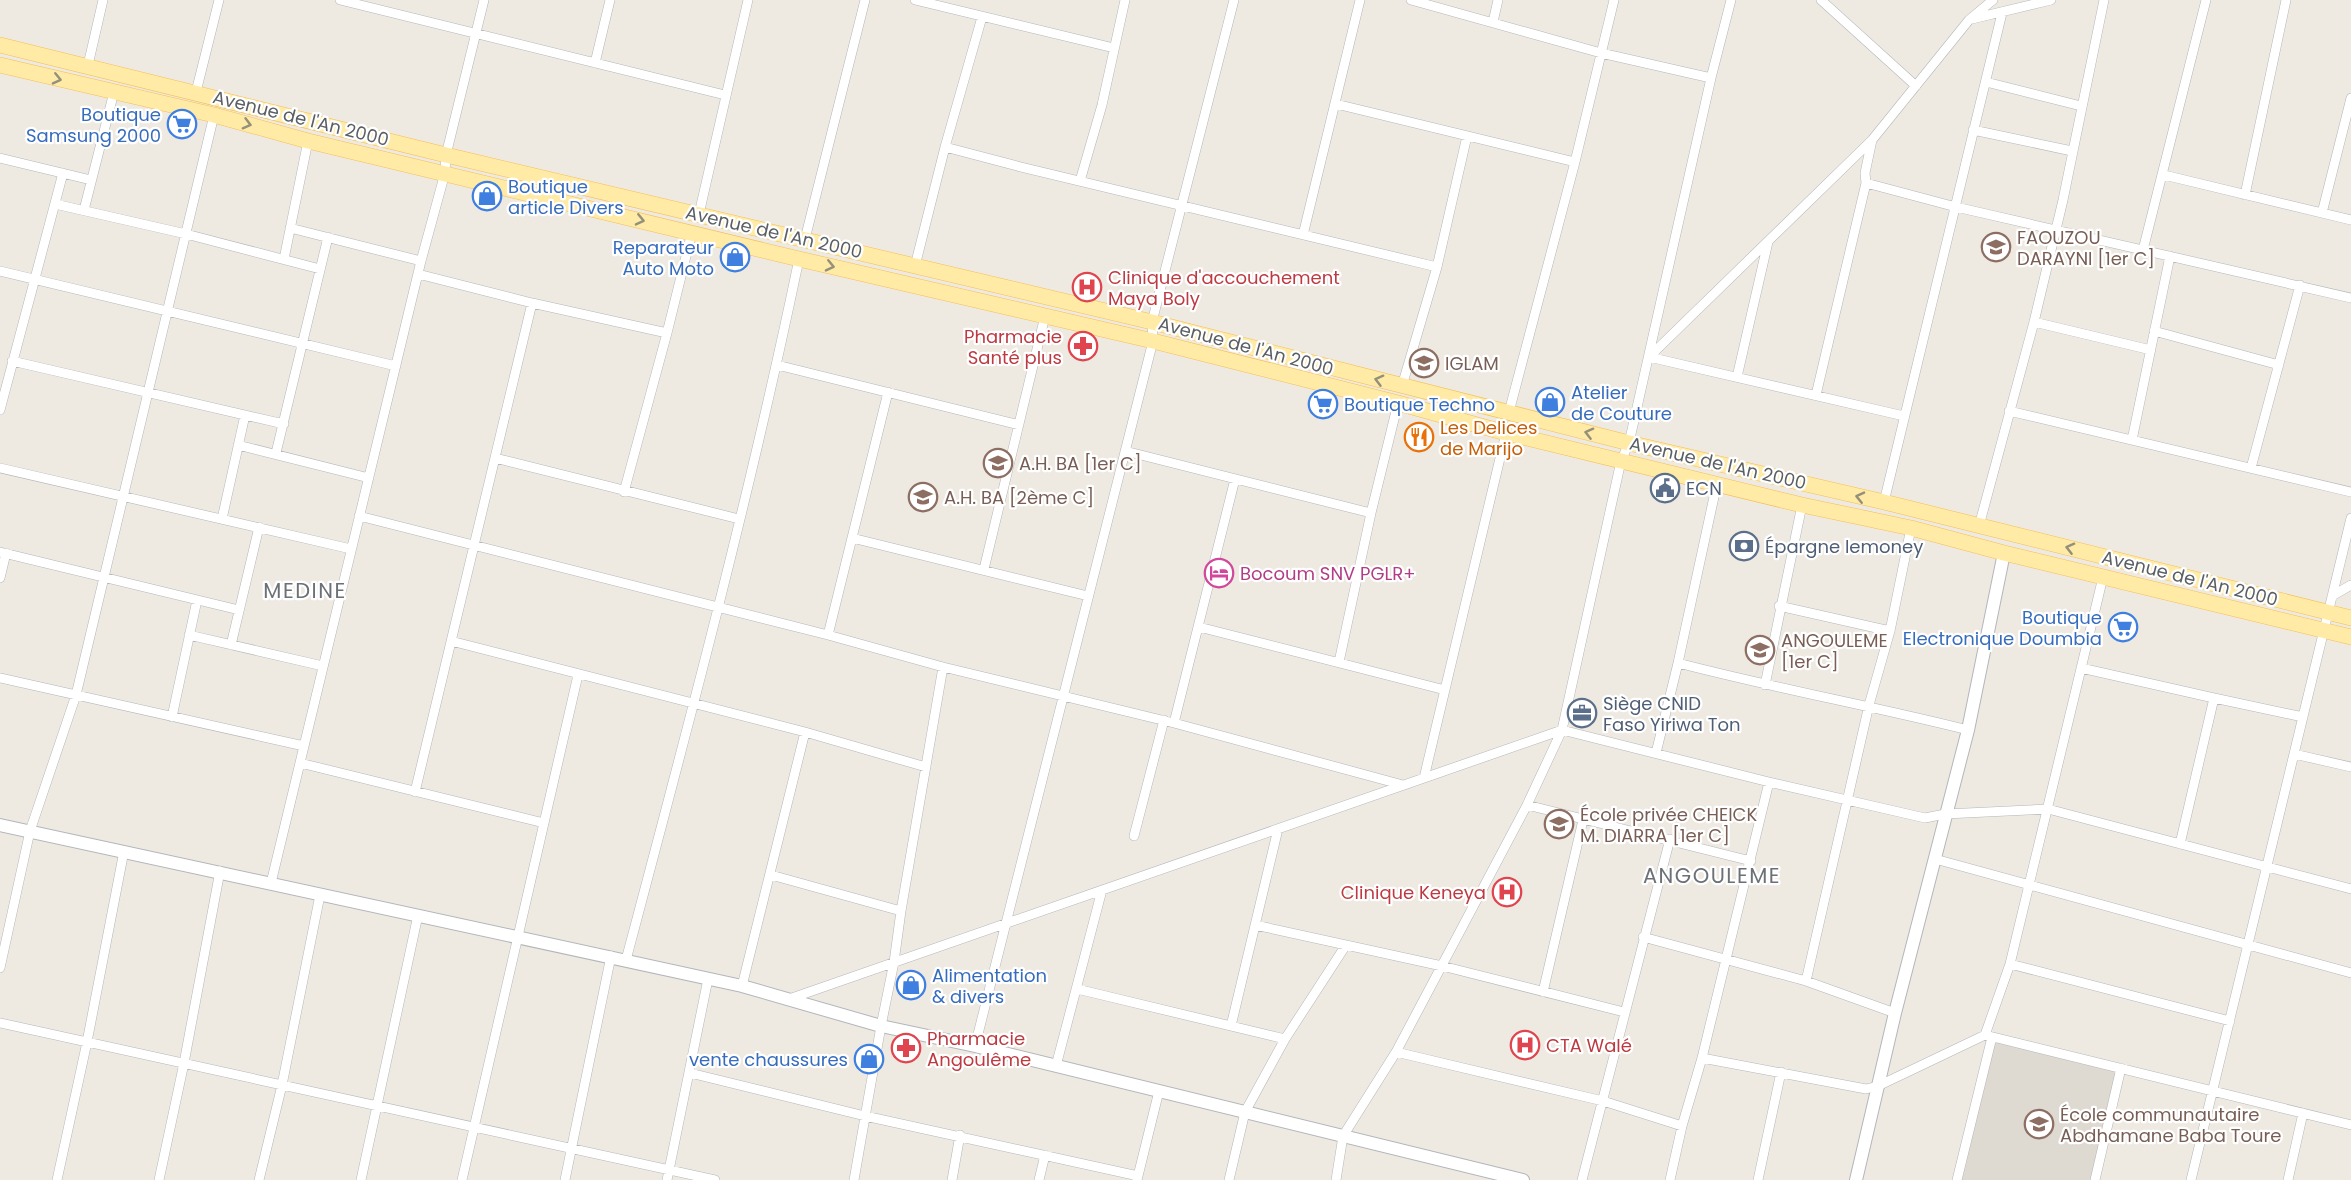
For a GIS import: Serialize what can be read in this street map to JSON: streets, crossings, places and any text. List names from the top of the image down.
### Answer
{
  "streets": {
    "main road": ["Avenue de l'An 2000"]
  },
  "districts": ["MEDINE", "ANGOULEME"],
  "places": {
    "supermarket": ["Boutique Samsung 2000", "Boutique Techno", "Boutique Electronique Doumbia"],
    "shop": [
      "Boutique article Divers",
      "Reparateur Auto Moto",
      "Atelier de Couture",
      "Alimentation & divers",
      "vente chaussures"
    ],
    "school or university": [
      "FAOUZOU DARAYNI [1er C]",
      "IGLAM",
      "A.H. BA [1er C]",
      "A.H. BA [2ème C]",
      "ANGOULEME [1er C]",
      "École privée CHEICK M. DIARRA [1er C]",
      "École communautaire Abdhamane Baba Toure"
    ],
    "hospital": ["Clinique d'accouchement Maya Boly", "Clinique Keneya", "CTA Walé"],
    "pharmacy": ["Pharmacie Santé plus", "Pharmacie Angoulême"],
    "restaurant": ["Les Delices de Marijo"],
    "public building": ["ECN"],
    "bank": ["Épargne lemoney"],
    "hotel": ["Bocoum SNV PGLR+"],
    "office": ["Siège CNID Faso Yiriwa Ton"]
  }
}
